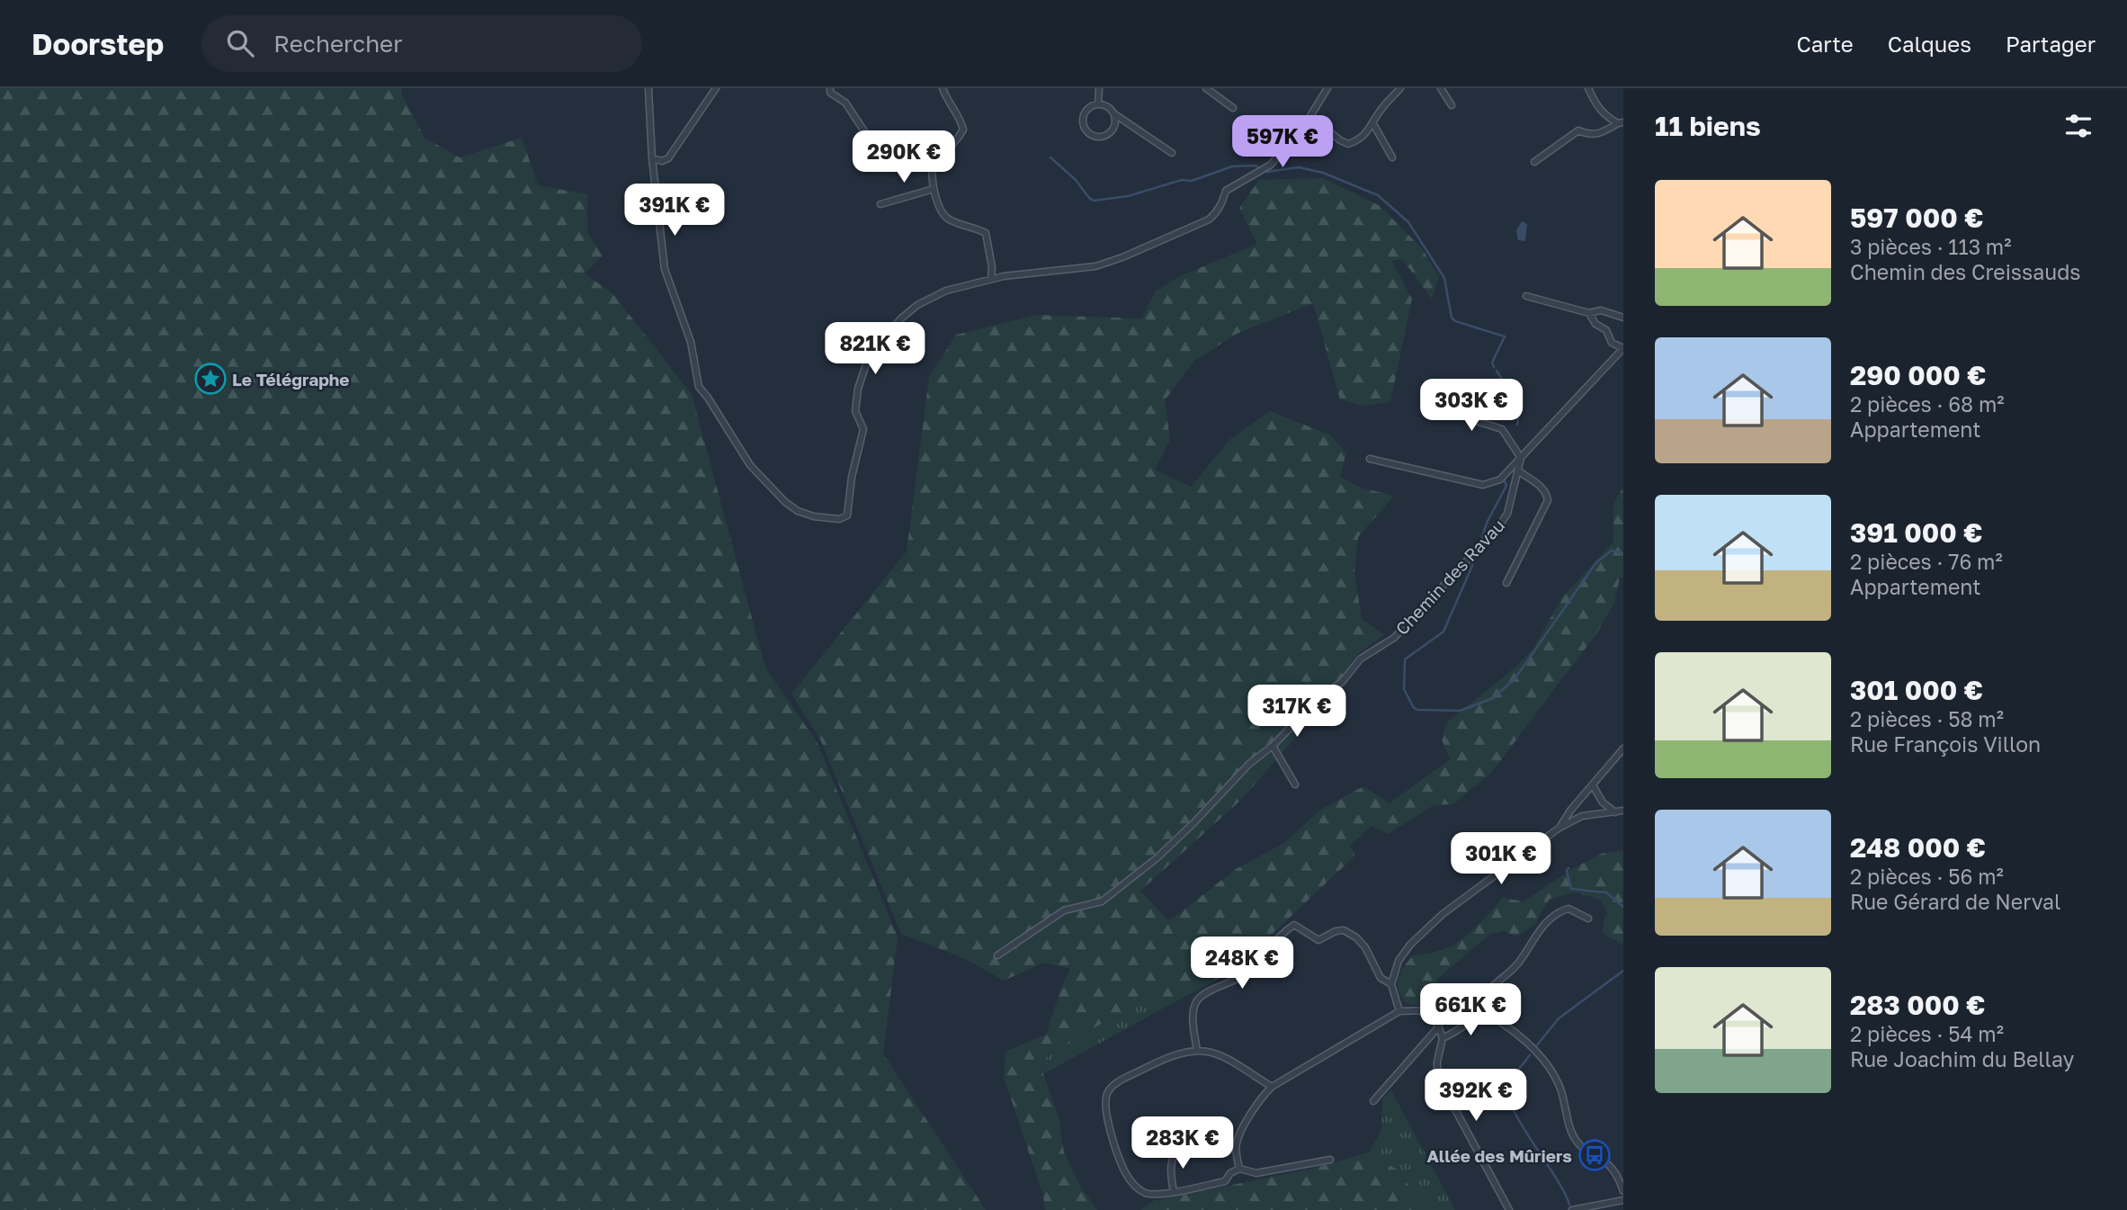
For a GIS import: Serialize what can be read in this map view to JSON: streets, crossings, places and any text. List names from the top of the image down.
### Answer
{
  "streets": {
    "street": ["Chemin des Ravau"]
  },
  "places": {
    "place": ["Le Télégraphe"],
    "bus stop": ["Allée des Mûriers"]
  },
  "page": {
    "header": "Doorstep",
    "search": "Rechercher",
    "nav": ["Carte", "Calques", "Partager"],
    "heading": "11 biens",
    "price": [
      "597K €",
      "290K €",
      "391K €",
      "821K €",
      "303K €",
      "317K €",
      "301K €",
      "248K €",
      "661K €",
      "392K €",
      "283K €"
    ],
    "list": [
      {
        "name": "597 000 €",
        "note": "3 pièces · 113 m² · Chemin des Creissauds"
      },
      {
        "name": "290 000 €",
        "note": "2 pièces · 68 m² · Appartement"
      },
      {
        "name": "391 000 €",
        "note": "2 pièces · 76 m² · Appartement"
      },
      {
        "name": "301 000 €",
        "note": "2 pièces · 58 m² · Rue François Villon"
      },
      {
        "name": "248 000 €",
        "note": "2 pièces · 56 m² · Rue Gérard de Nerval"
      },
      {
        "name": "283 000 €",
        "note": "2 pièces · 54 m² · Rue Joachim du Bellay"
      }
    ]
  }
}
